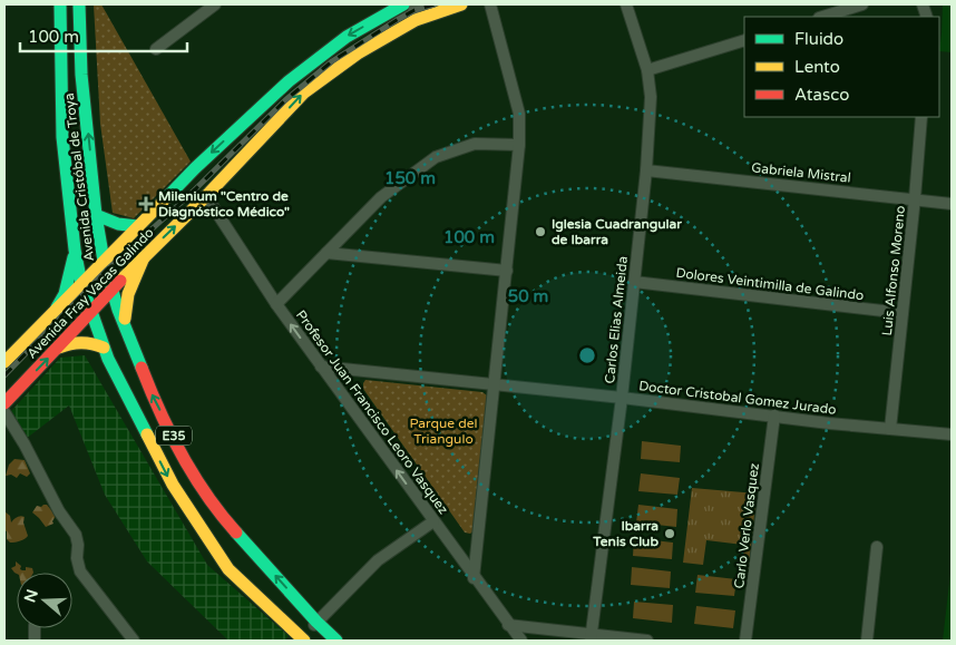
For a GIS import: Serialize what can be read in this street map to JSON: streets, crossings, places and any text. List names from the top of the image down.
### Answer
{
  "streets": {
    "main road": ["Avenida Cristóbal de Troya", "Avenida Fray Vacas Galindo", "E35"],
    "street": [
      "Gabriela Mistral",
      "Luis Alfonso Moreno",
      "Dolores Veintimilla de Galindo",
      "Carlos Elias Almeida",
      "Doctor Cristobal Gomez Jurado",
      "Profesor Juan Francisco Leoro Vasquez",
      "Carlo Verlo Vasquez"
    ]
  },
  "crossings": [
    ["Gabriela Mistral", "Luis Alfonso Moreno"],
    ["Gabriela Mistral", "Carlos Elias Almeida"],
    ["Avenida Cristóbal de Troya", "Avenida Fray Vacas Galindo"],
    ["Luis Alfonso Moreno", "Dolores Veintimilla de Galindo"],
    ["Luis Alfonso Moreno", "Doctor Cristobal Gomez Jurado"],
    ["Dolores Veintimilla de Galindo", "Carlos Elias Almeida"],
    ["Avenida Fray Vacas Galindo", "Profesor Juan Francisco Leoro Vasquez"],
    ["Carlos Elias Almeida", "Doctor Cristobal Gomez Jurado"],
    ["Doctor Cristobal Gomez Jurado", "Profesor Juan Francisco Leoro Vasquez"],
    ["Doctor Cristobal Gomez Jurado", "Carlo Verlo Vasquez"]
  ],
  "one_way": ["Profesor Juan Francisco Leoro Vasquez"],
  "parks": ["Parque del Triangulo"],
  "places": {
    "health": ["Milenium \"Centro de Diagnóstico Médico\""],
    "other": ["Iglesia Cuadrangular de Ibarra", "Ibarra Tenis Club"]
  },
  "legend": ["Fluido", "Lento", "Atasco"],
  "scale_bar": "100 m",
  "north": "left",
  "rings": ["150 m", "100 m", "50 m"]
}
